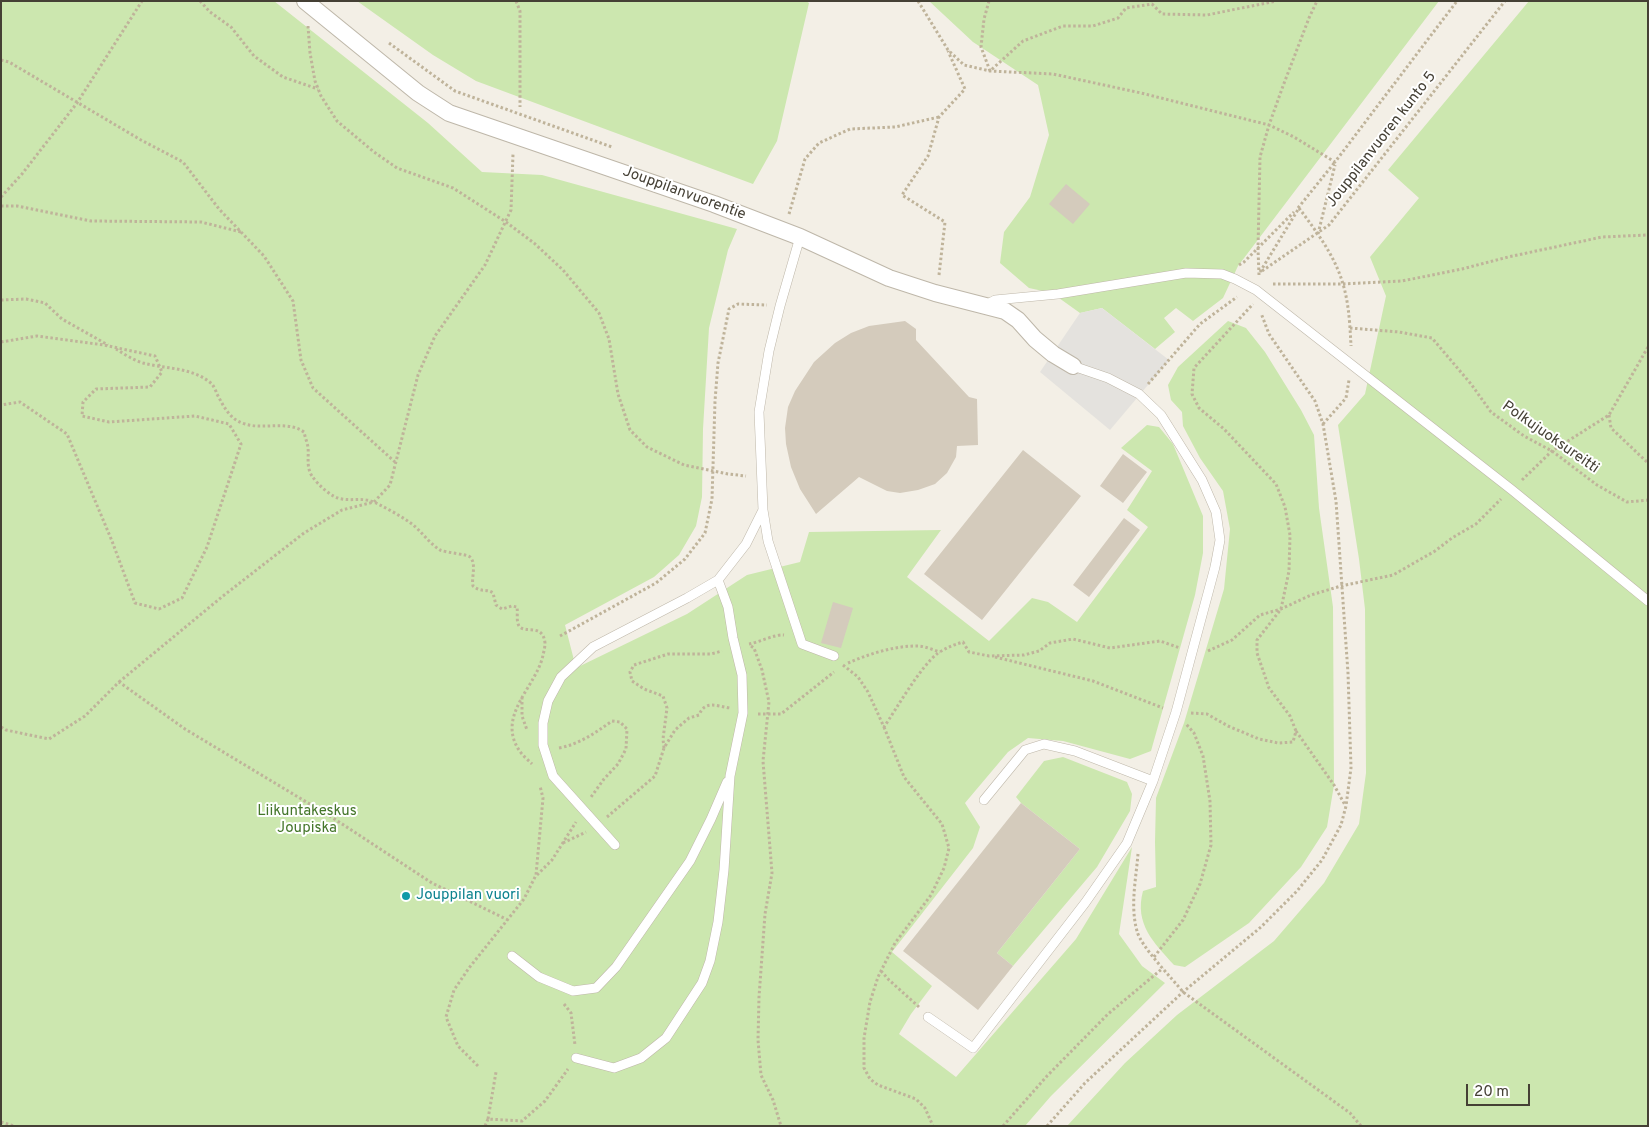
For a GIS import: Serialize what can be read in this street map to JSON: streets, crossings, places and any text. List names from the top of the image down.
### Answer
{
  "streets": {
    "street": ["Jouppilanvuorentie"],
    "path": ["Jouppilanvuoren kunto 5", "Polkujuoksureitti"]
  },
  "parks": ["Liikuntakeskus Joupiska"],
  "places": ["Jouppilan vuori"],
  "scale_bar": "20 m"
}
